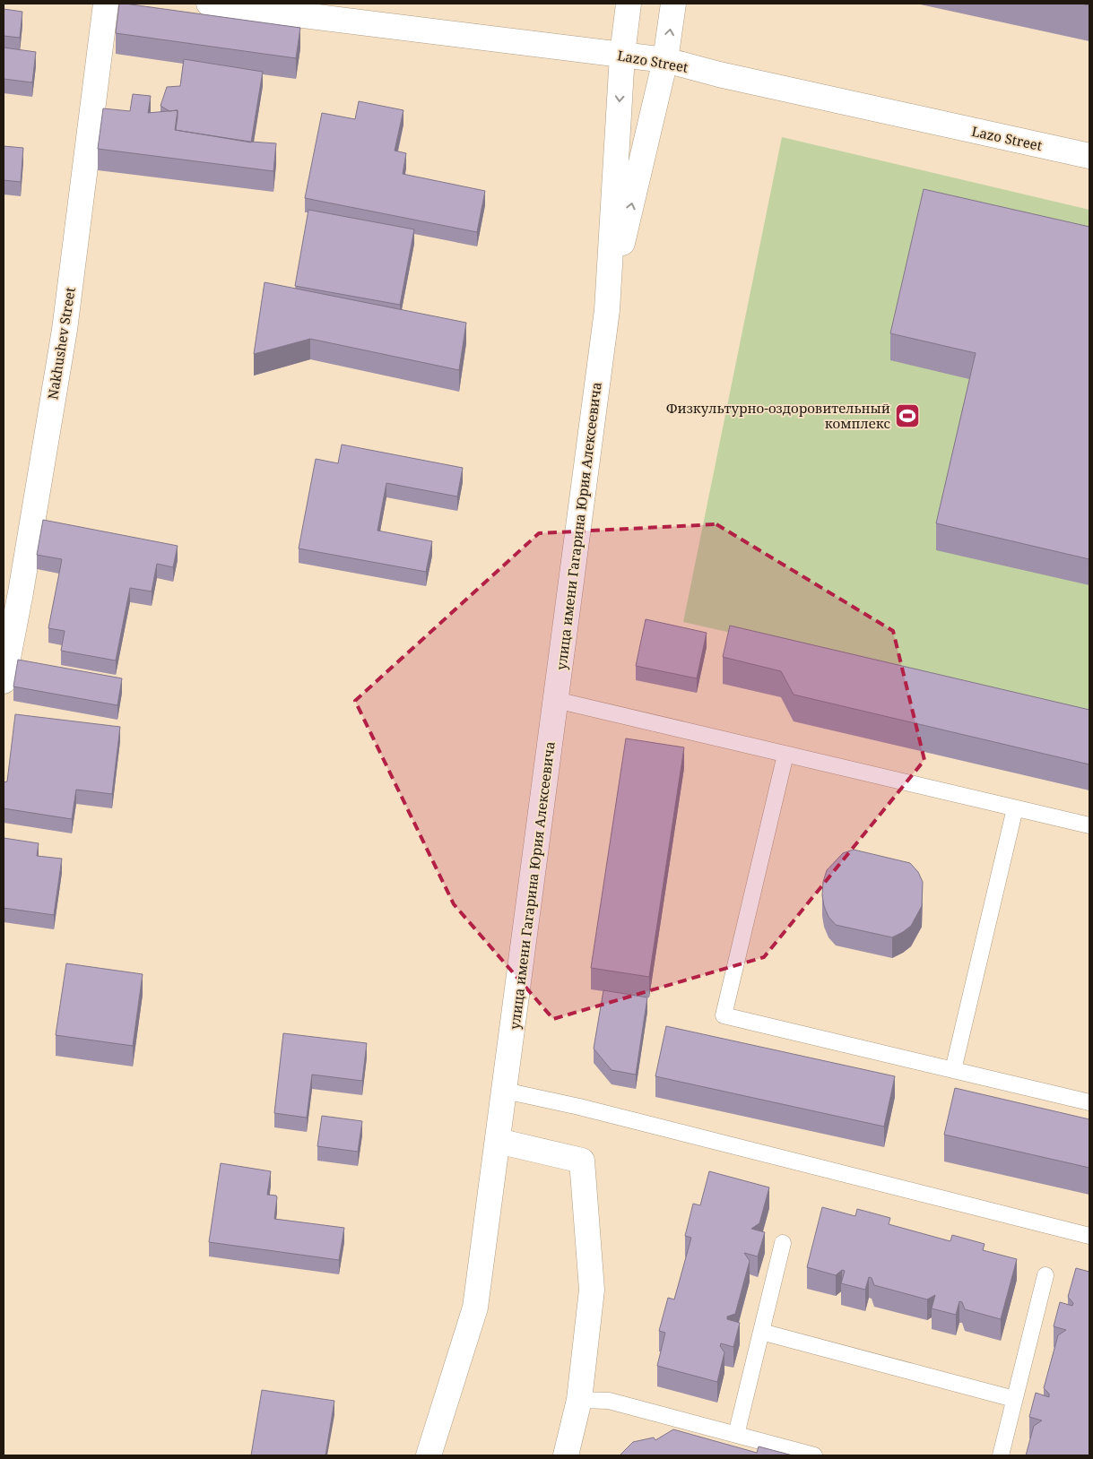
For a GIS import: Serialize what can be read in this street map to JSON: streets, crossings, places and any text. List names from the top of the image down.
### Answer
{
  "streets": {
    "street": ["Lazo Street", "Nakhushev Street", "улица имени Гагарина Юрия Алексеевича"]
  },
  "crossings": [
    ["Lazo Street", "улица имени Гагарина Юрия Алексеевича"]
  ],
  "places": {
    "sports": ["Физкультурно-оздоровительный комплекс"]
  }
}
